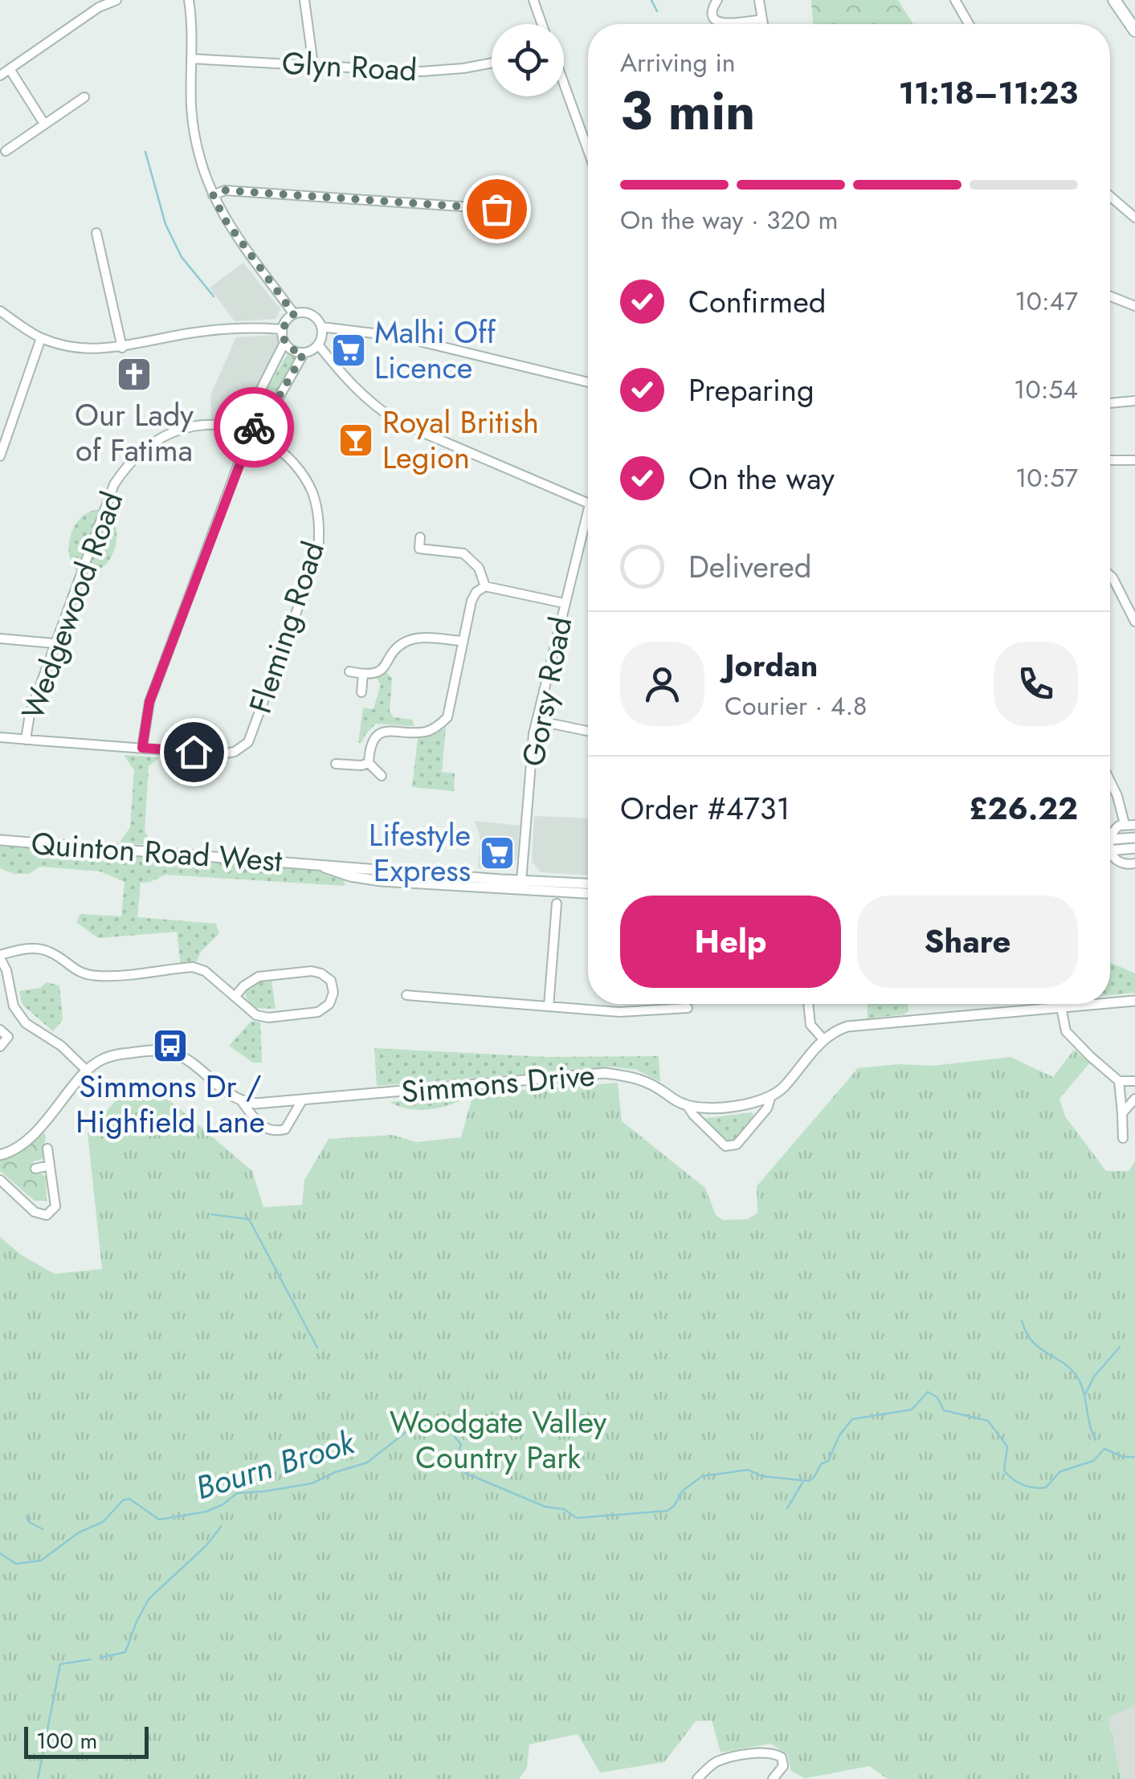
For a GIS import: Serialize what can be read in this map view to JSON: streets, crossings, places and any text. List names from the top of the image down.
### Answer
{
  "streets": {
    "street": [
      "Glyn Road",
      "Wedgewood Road",
      "Fleming Road",
      "Gorsy Road",
      "Quinton Road West",
      "Simmons Drive"
    ]
  },
  "crossings": [
    ["Wedgewood Road", "Fleming Road"],
    ["Gorsy Road", "Quinton Road West"]
  ],
  "water": ["Bourn Brook"],
  "parks": ["Woodgate Valley Country Park"],
  "places": {
    "supermarket": ["Malhi Off Licence", "Lifestyle Express"],
    "church": ["Our Lady of Fatima"],
    "bar": ["Royal British Legion"],
    "bus stop": ["Simmons Dr / Highfield Lane"]
  },
  "scale_bar": "100 m",
  "page": {
    "heading": ["3 min", "Arriving in", "11:18–11:23"],
    "panel": [
      "Jordan",
      "Courier · 4.8",
      "Order #4731",
      "£26.22"
    ],
    "bar": "On the way · 320 m",
    "list": [
      ["Confirmed", "10:47"],
      ["Preparing", "10:54"],
      ["On the way", "10:57"],
      "Delivered"
    ],
    "buttons": ["Help", "Share"],
    "scale": "100 m"
  }
}
